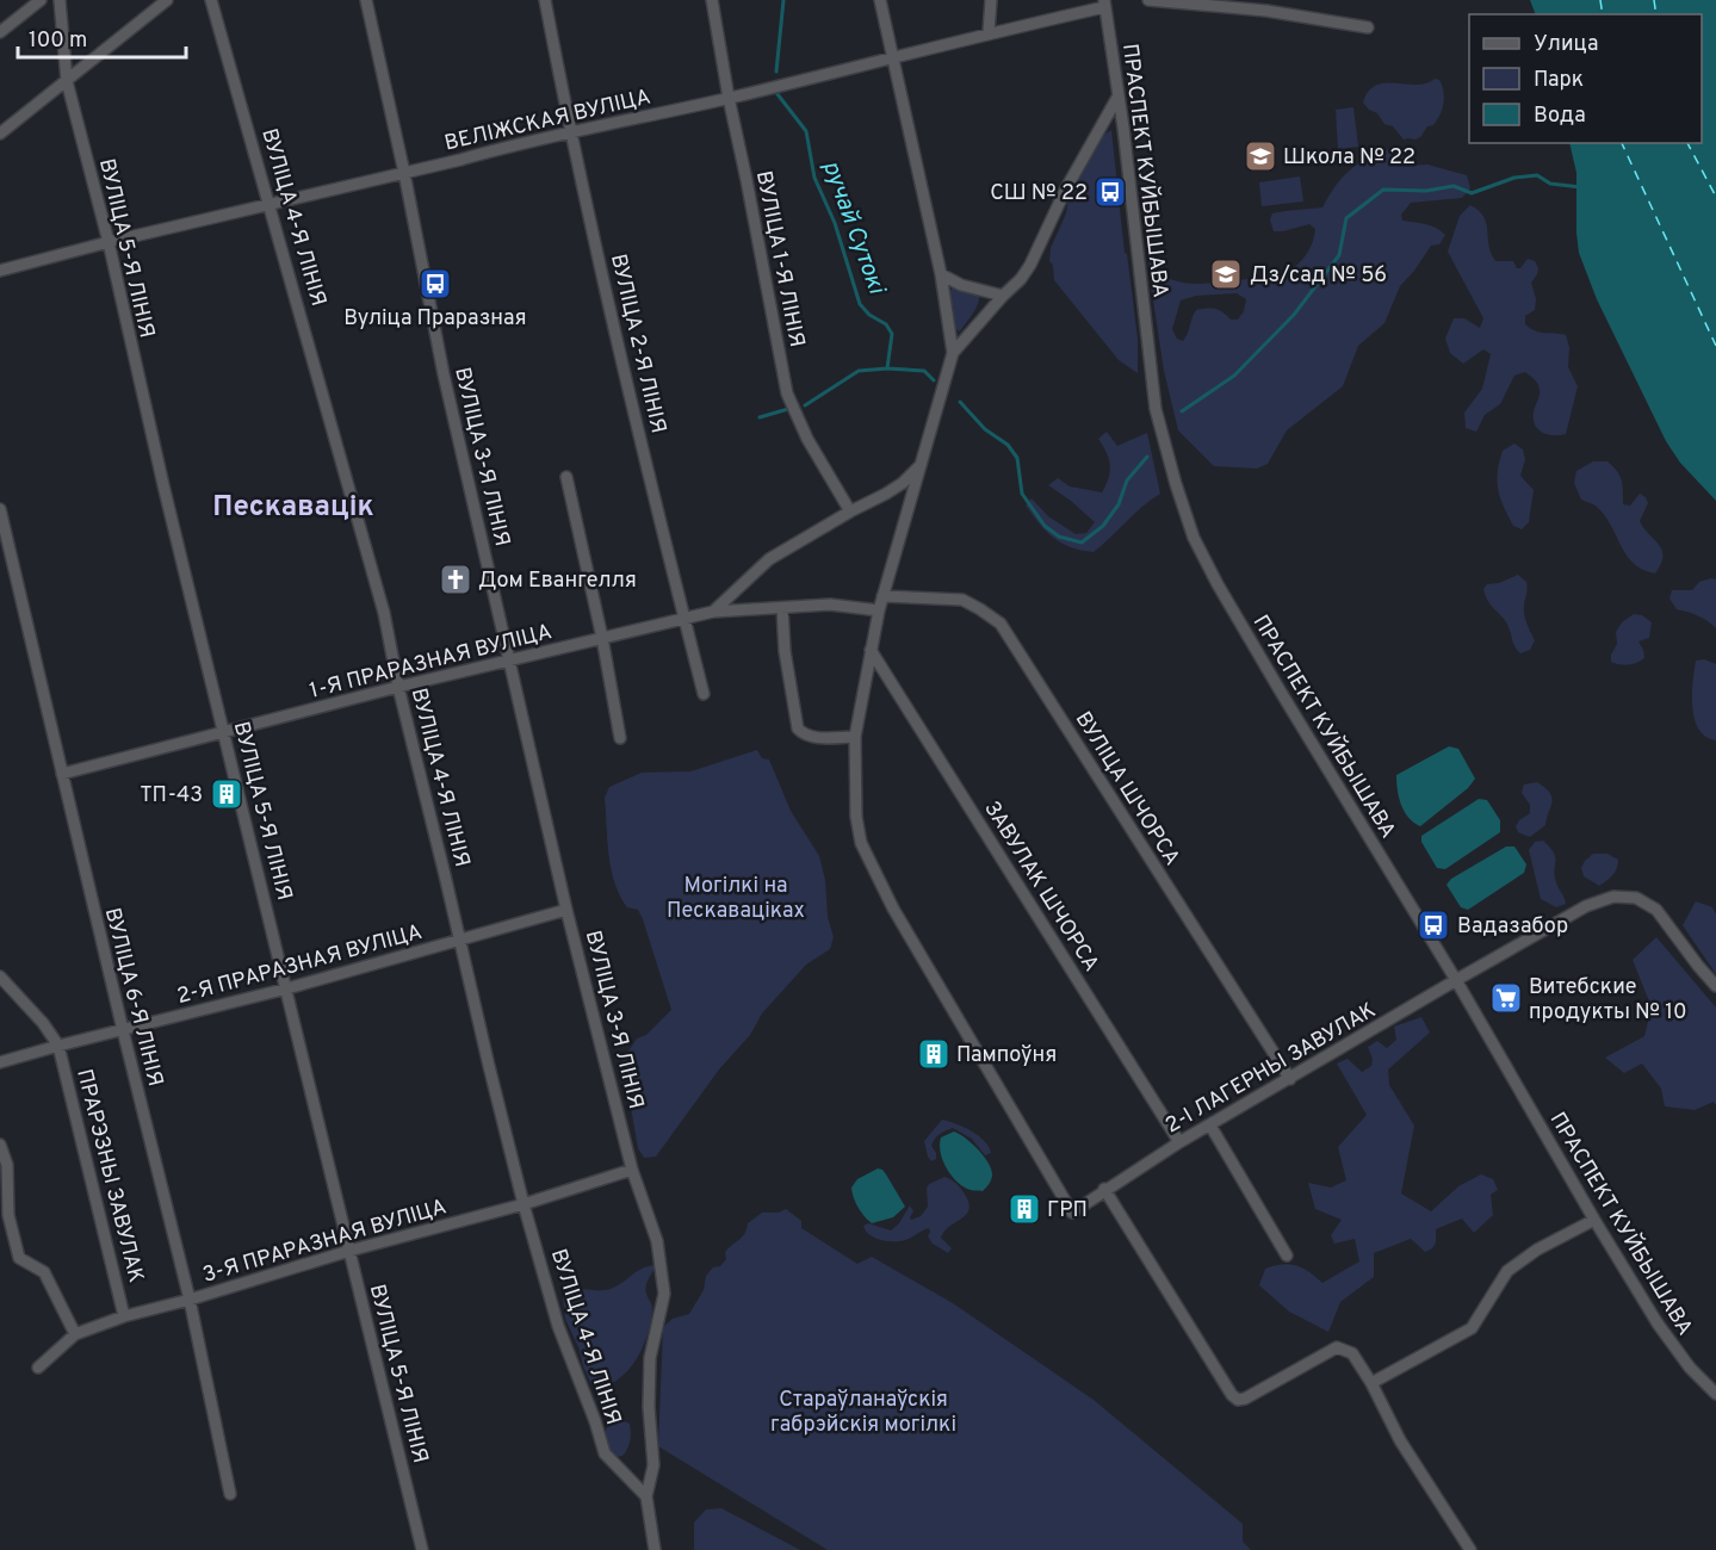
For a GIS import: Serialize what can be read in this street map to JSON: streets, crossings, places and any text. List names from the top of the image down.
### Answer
{
  "streets": {
    "street": [
      "ВЕЛІЖСКАЯ ВУЛІЦА",
      "ПРАСПЕКТ КУЙБЫШАВА",
      "ВУЛІЦА 4-Я ЛІНІЯ",
      "ВУЛІЦА 5-Я ЛІНІЯ",
      "ВУЛІЦА 1-Я ЛІНІЯ",
      "ВУЛІЦА 2-Я ЛІНІЯ",
      "ВУЛІЦА 3-Я ЛІНІЯ",
      "1-Я ПРАРАЗНАЯ ВУЛІЦА",
      "ВУЛІЦА ШЧОРСА",
      "ЗАВУЛАК ШЧОРСА",
      "2-Я ПРАРАЗНАЯ ВУЛІЦА",
      "ВУЛІЦА 6-Я ЛІНІЯ",
      "2-І ЛАГЕРНЫ ЗАВУЛАК",
      "ПРАРЭЗНЫ ЗАВУЛАК",
      "3-Я ПРАРАЗНАЯ ВУЛІЦА"
    ]
  },
  "crossings": [
    ["ВЕЛІЖСКАЯ ВУЛІЦА", "ПРАСПЕКТ КУЙБЫШАВА"],
    ["ВЕЛІЖСКАЯ ВУЛІЦА", "ВУЛІЦА 4-Я ЛІНІЯ"],
    ["ВЕЛІЖСКАЯ ВУЛІЦА", "ВУЛІЦА 5-Я ЛІНІЯ"],
    ["ВЕЛІЖСКАЯ ВУЛІЦА", "ВУЛІЦА 1-Я ЛІНІЯ"],
    ["ВЕЛІЖСКАЯ ВУЛІЦА", "ВУЛІЦА 2-Я ЛІНІЯ"],
    ["ВЕЛІЖСКАЯ ВУЛІЦА", "ВУЛІЦА 3-Я ЛІНІЯ"],
    ["ПРАСПЕКТ КУЙБЫШАВА", "2-І ЛАГЕРНЫ ЗАВУЛАК"],
    ["ВУЛІЦА 4-Я ЛІНІЯ", "ВУЛІЦА 3-Я ЛІНІЯ"],
    ["ВУЛІЦА 4-Я ЛІНІЯ", "1-Я ПРАРАЗНАЯ ВУЛІЦА"],
    ["ВУЛІЦА 4-Я ЛІНІЯ", "2-Я ПРАРАЗНАЯ ВУЛІЦА"],
    ["ВУЛІЦА 4-Я ЛІНІЯ", "3-Я ПРАРАЗНАЯ ВУЛІЦА"],
    ["ВУЛІЦА 5-Я ЛІНІЯ", "1-Я ПРАРАЗНАЯ ВУЛІЦА"],
    ["ВУЛІЦА 5-Я ЛІНІЯ", "2-Я ПРАРАЗНАЯ ВУЛІЦА"],
    ["ВУЛІЦА 5-Я ЛІНІЯ", "3-Я ПРАРАЗНАЯ ВУЛІЦА"],
    ["ВУЛІЦА 2-Я ЛІНІЯ", "1-Я ПРАРАЗНАЯ ВУЛІЦА"],
    ["ВУЛІЦА 3-Я ЛІНІЯ", "1-Я ПРАРАЗНАЯ ВУЛІЦА"],
    ["ВУЛІЦА 3-Я ЛІНІЯ", "2-Я ПРАРАЗНАЯ ВУЛІЦА"],
    ["ВУЛІЦА 3-Я ЛІНІЯ", "3-Я ПРАРАЗНАЯ ВУЛІЦА"],
    ["1-Я ПРАРАЗНАЯ ВУЛІЦА", "ВУЛІЦА 6-Я ЛІНІЯ"],
    ["ВУЛІЦА ШЧОРСА", "2-І ЛАГЕРНЫ ЗАВУЛАК"],
    ["ЗАВУЛАК ШЧОРСА", "2-І ЛАГЕРНЫ ЗАВУЛАК"],
    ["2-Я ПРАРАЗНАЯ ВУЛІЦА", "ВУЛІЦА 6-Я ЛІНІЯ"],
    ["2-Я ПРАРАЗНАЯ ВУЛІЦА", "ПРАРЭЗНЫ ЗАВУЛАК"],
    ["ВУЛІЦА 6-Я ЛІНІЯ", "3-Я ПРАРАЗНАЯ ВУЛІЦА"],
    ["ПРАРЭЗНЫ ЗАВУЛАК", "3-Я ПРАРАЗНАЯ ВУЛІЦА"]
  ],
  "districts": ["Пескавацік"],
  "water": ["ручай Сутокі"],
  "parks": ["Могілкі на Пескаваціках", "Стараўланаўскія габрэйскія могілкі"],
  "places": {
    "school or university": ["Школа № 22", "Дз/сад № 56"],
    "bus stop": ["СШ № 22", "Вуліца Праразная", "Вадазабор"],
    "church": ["Дом Евангелля"],
    "building": ["ТП-43", "Пампоўня", "ГРП"],
    "supermarket": ["Витебские продукты № 10"]
  },
  "legend": ["Улица", "Парк", "Вода"],
  "scale_bar": "100 m"
}
